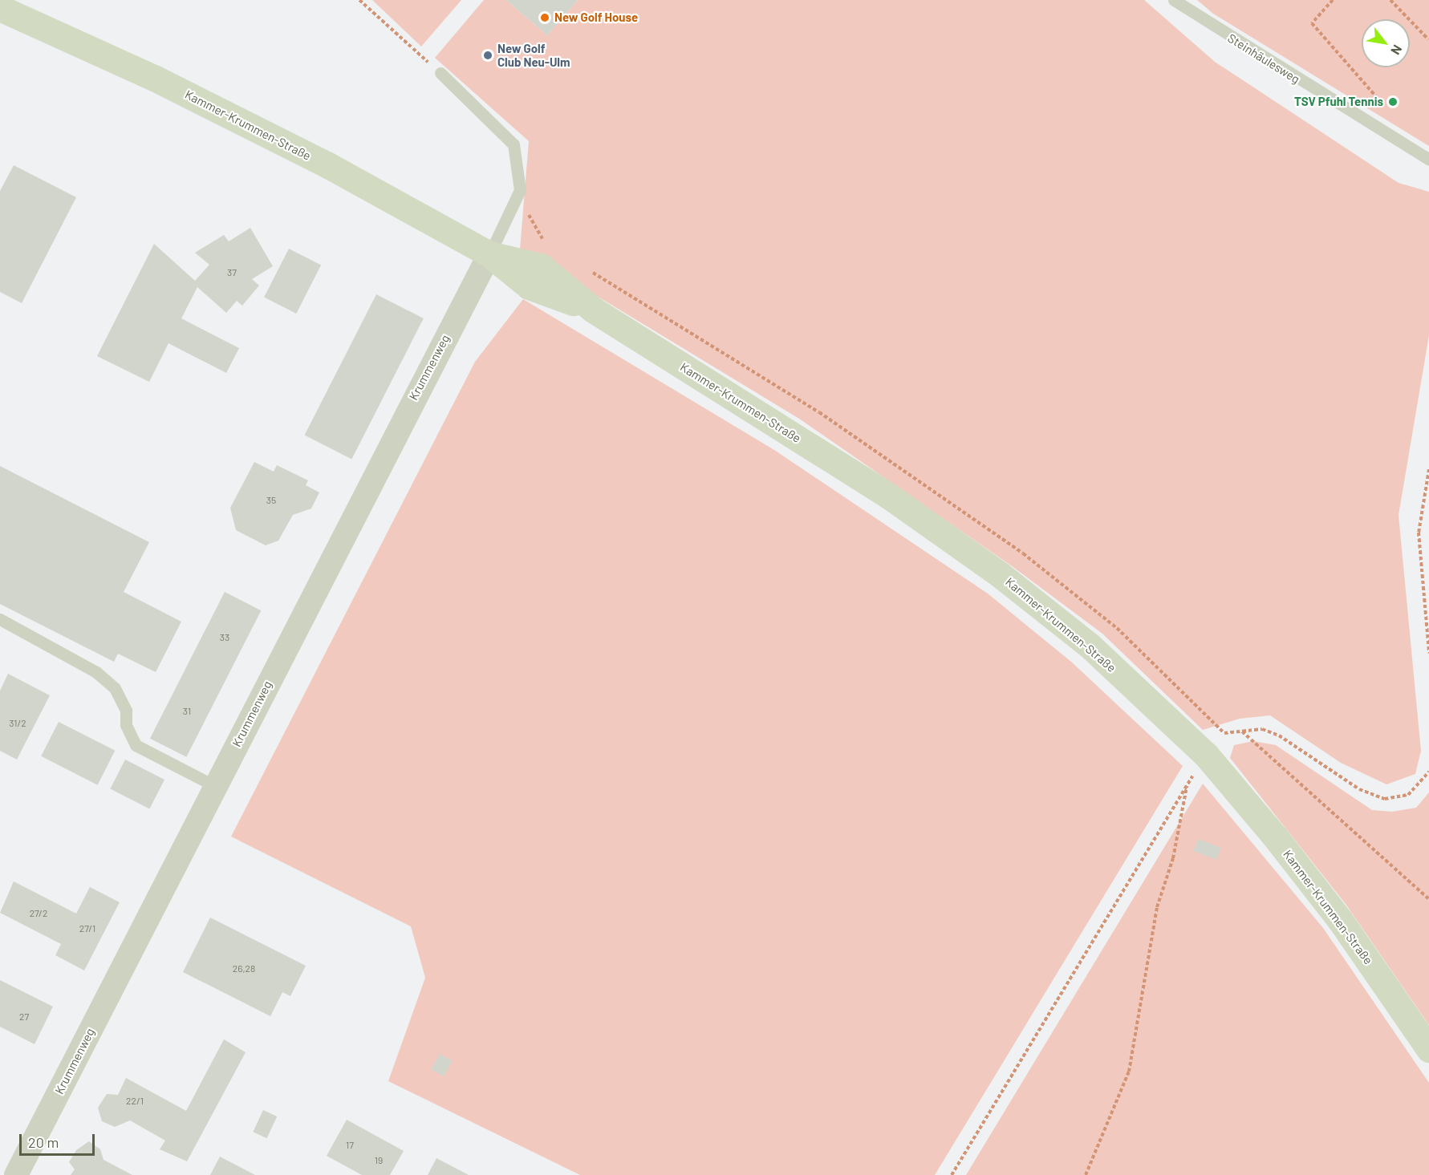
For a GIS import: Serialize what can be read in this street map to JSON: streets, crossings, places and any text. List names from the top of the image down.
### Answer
{
  "streets": {
    "street": ["Kammer-Krummen-Straße", "Krummenweg"],
    "lane": ["Steinhäulesweg"]
  },
  "crossings": [
    ["Kammer-Krummen-Straße", "Krummenweg"]
  ],
  "places": ["New Golf House", "New Golf Club Neu-Ulm", "TSV Pfuhl Tennis"],
  "house_numbers": [
    "37",
    "35",
    "33",
    "31",
    "31/2",
    "27/2",
    "27/1",
    "26,28",
    "27",
    "22/1",
    "17",
    "19"
  ],
  "scale_bar": "20 m",
  "north": "bottom right"
}
